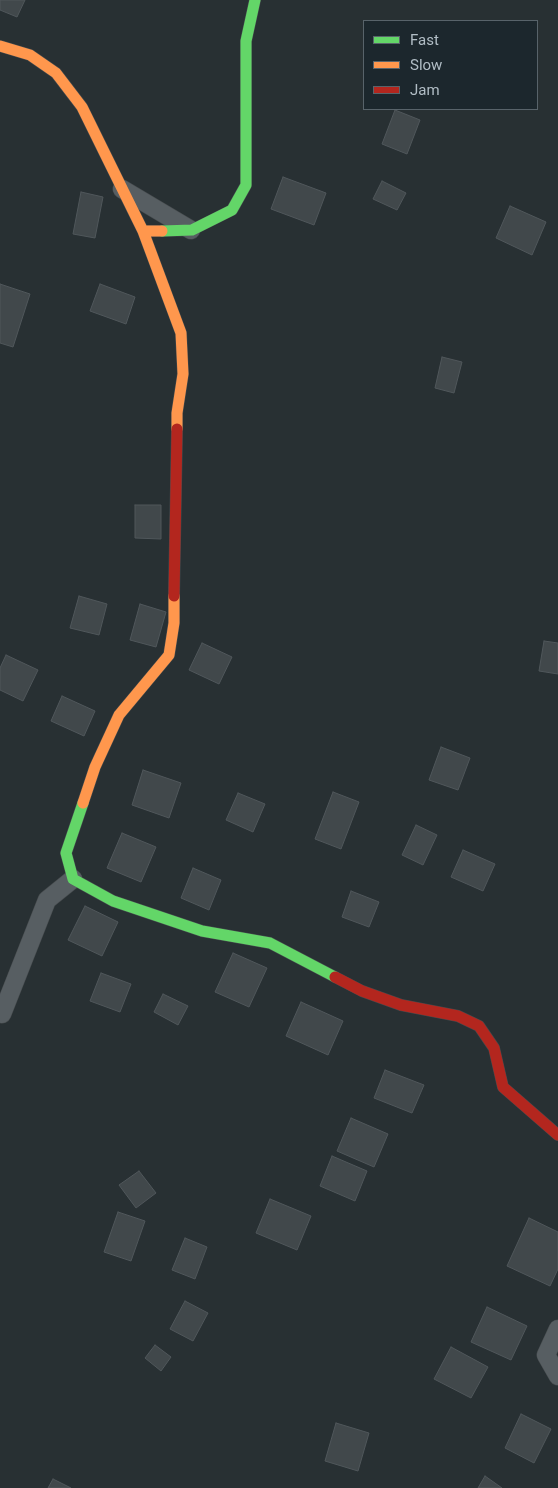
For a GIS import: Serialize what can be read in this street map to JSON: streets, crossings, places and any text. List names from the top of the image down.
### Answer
{
  "legend": ["Fast", "Slow", "Jam"]
}
